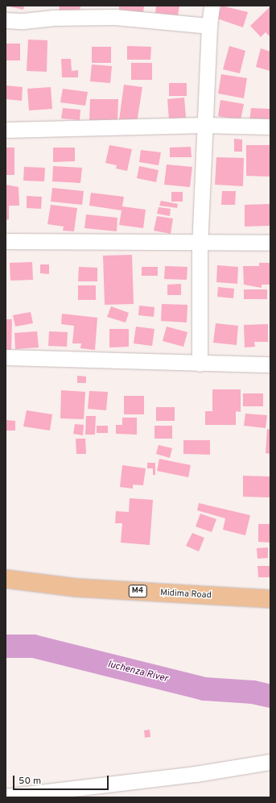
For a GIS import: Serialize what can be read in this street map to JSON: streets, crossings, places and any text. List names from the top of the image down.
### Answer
{
  "streets": {
    "main road": ["M4", "Midima Road"]
  },
  "water": ["luchenza River"],
  "scale_bar": "50 m"
}
